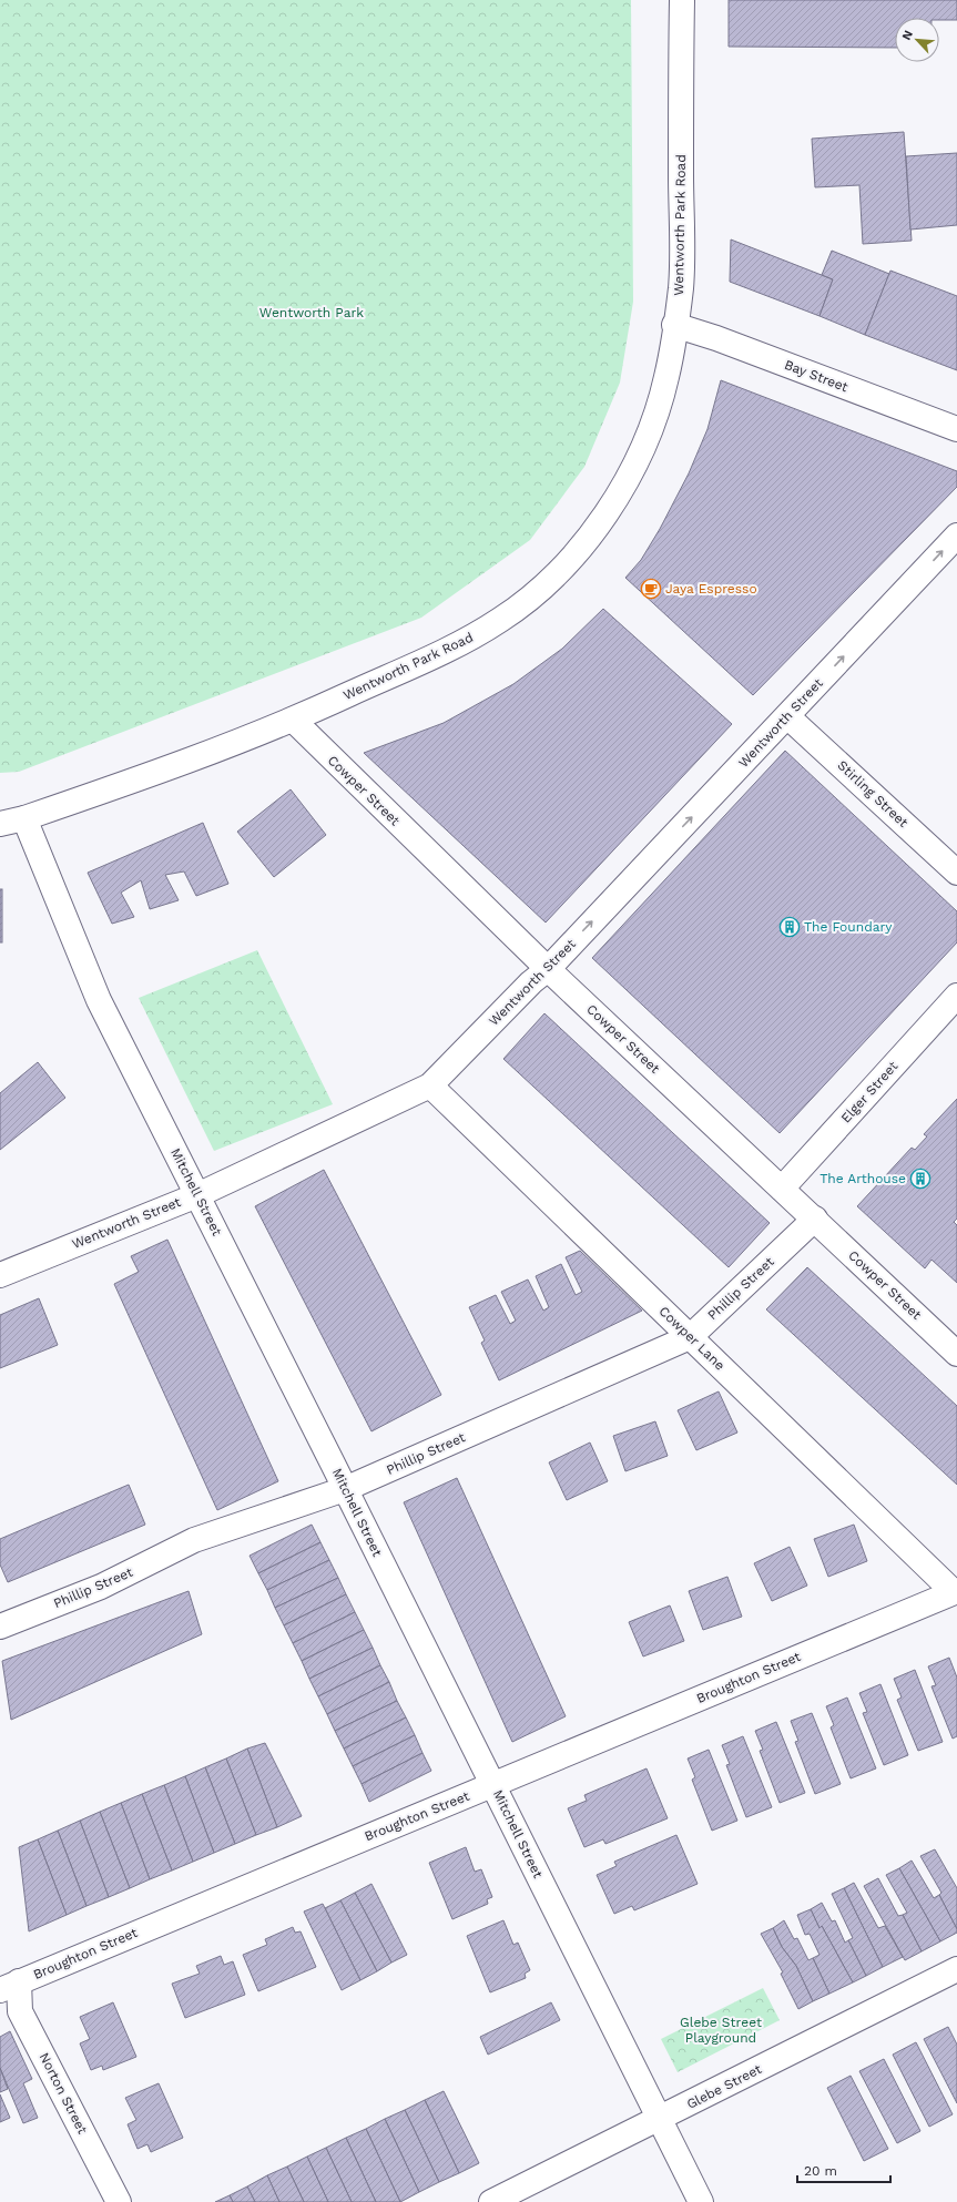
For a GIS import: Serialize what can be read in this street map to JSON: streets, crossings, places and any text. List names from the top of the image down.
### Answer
{
  "streets": {
    "street": [
      "Wentworth Park Road",
      "Bay Street",
      "Wentworth Street",
      "Cowper Street",
      "Stirling Street",
      "Elger Street",
      "Mitchell Street",
      "Phillip Street",
      "Cowper Lane",
      "Broughton Street",
      "Glebe Street",
      "Norton Street"
    ]
  },
  "crossings": [
    ["Wentworth Park Road", "Bay Street"],
    ["Wentworth Park Road", "Cowper Street"],
    ["Wentworth Park Road", "Mitchell Street"],
    ["Wentworth Street", "Cowper Street"],
    ["Wentworth Street", "Stirling Street"],
    ["Wentworth Street", "Mitchell Street"],
    ["Wentworth Street", "Cowper Lane"],
    ["Cowper Street", "Elger Street"],
    ["Cowper Street", "Phillip Street"],
    ["Mitchell Street", "Phillip Street"],
    ["Mitchell Street", "Broughton Street"],
    ["Mitchell Street", "Glebe Street"],
    ["Phillip Street", "Cowper Lane"],
    ["Cowper Lane", "Broughton Street"],
    ["Broughton Street", "Norton Street"]
  ],
  "one_way": ["Wentworth Street"],
  "parks": ["Wentworth Park", "Glebe Street Playground"],
  "places": {
    "cafe": ["Jaya Espresso"],
    "building": ["The Foundary", "The Arthouse"]
  },
  "scale_bar": "20 m",
  "north": "top left"
}
